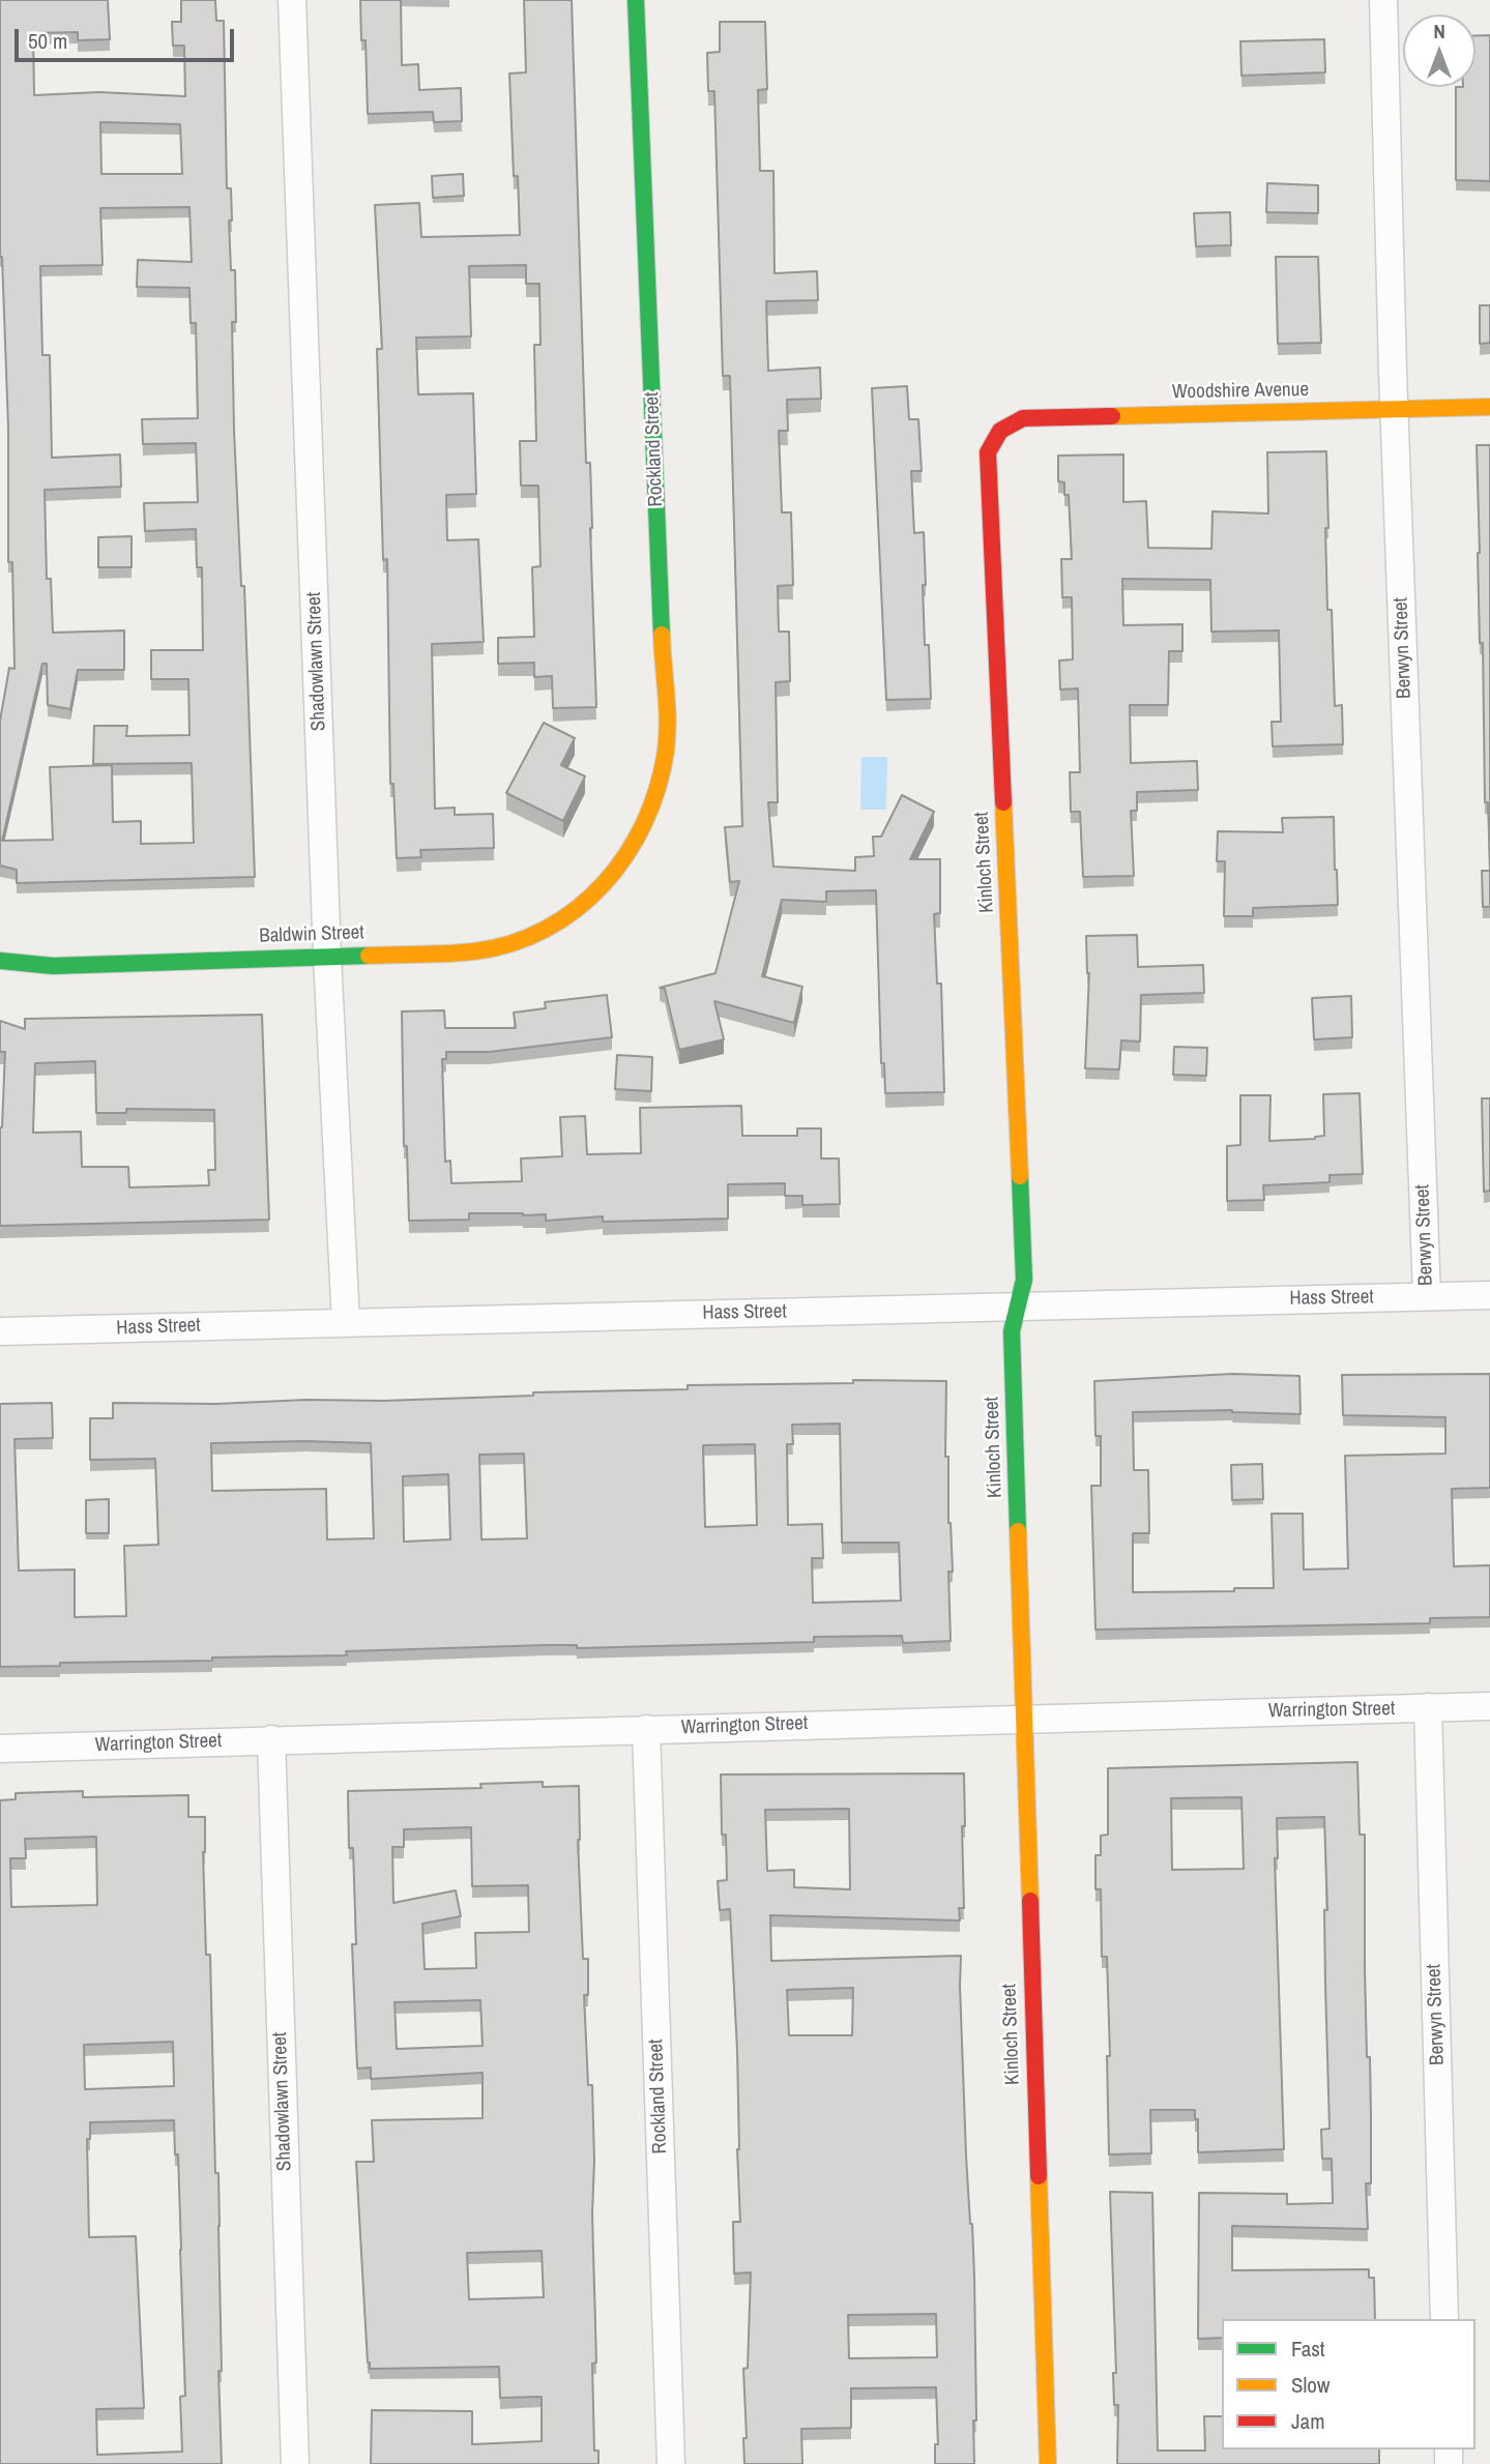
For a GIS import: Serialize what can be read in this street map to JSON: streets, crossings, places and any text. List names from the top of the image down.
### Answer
{
  "streets": {
    "street": [
      "Woodshire Avenue",
      "Rockland Street",
      "Berwyn Street",
      "Shadowlawn Street",
      "Kinloch Street",
      "Baldwin Street",
      "Hass Street",
      "Warrington Street"
    ]
  },
  "crossings": [
    ["Woodshire Avenue", "Berwyn Street"],
    ["Woodshire Avenue", "Kinloch Street"],
    ["Rockland Street", "Baldwin Street"],
    ["Rockland Street", "Warrington Street"],
    ["Berwyn Street", "Hass Street"],
    ["Berwyn Street", "Warrington Street"],
    ["Shadowlawn Street", "Baldwin Street"],
    ["Shadowlawn Street", "Hass Street"],
    ["Shadowlawn Street", "Warrington Street"],
    ["Kinloch Street", "Hass Street"],
    ["Kinloch Street", "Warrington Street"]
  ],
  "legend": ["Fast", "Slow", "Jam"],
  "scale_bar": "50 m",
  "north": "top"
}
